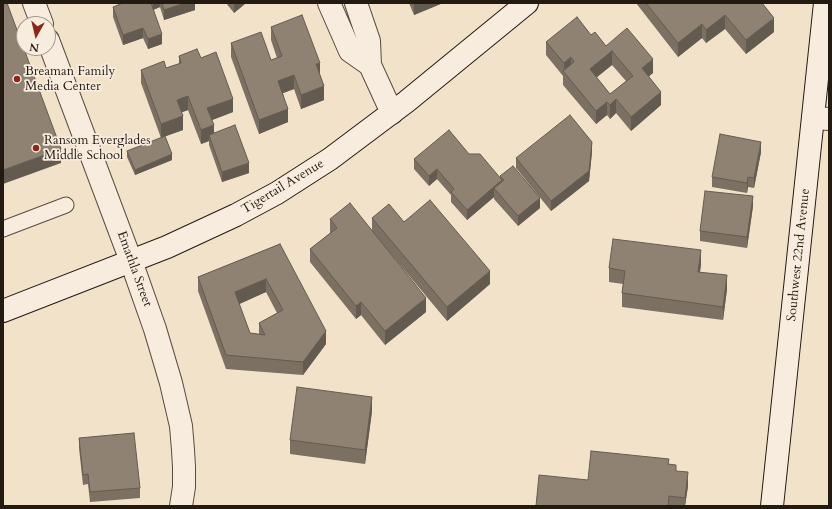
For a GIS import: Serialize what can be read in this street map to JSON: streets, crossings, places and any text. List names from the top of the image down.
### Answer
{
  "streets": {
    "street": ["Tigertail Avenue", "Southwest 22nd Avenue", "Emathla Street"]
  },
  "crossings": [
    ["Tigertail Avenue", "Emathla Street"]
  ],
  "places": ["Breaman Family Media Center", "Ransom Everglades Middle School"],
  "north": "bottom"
}
